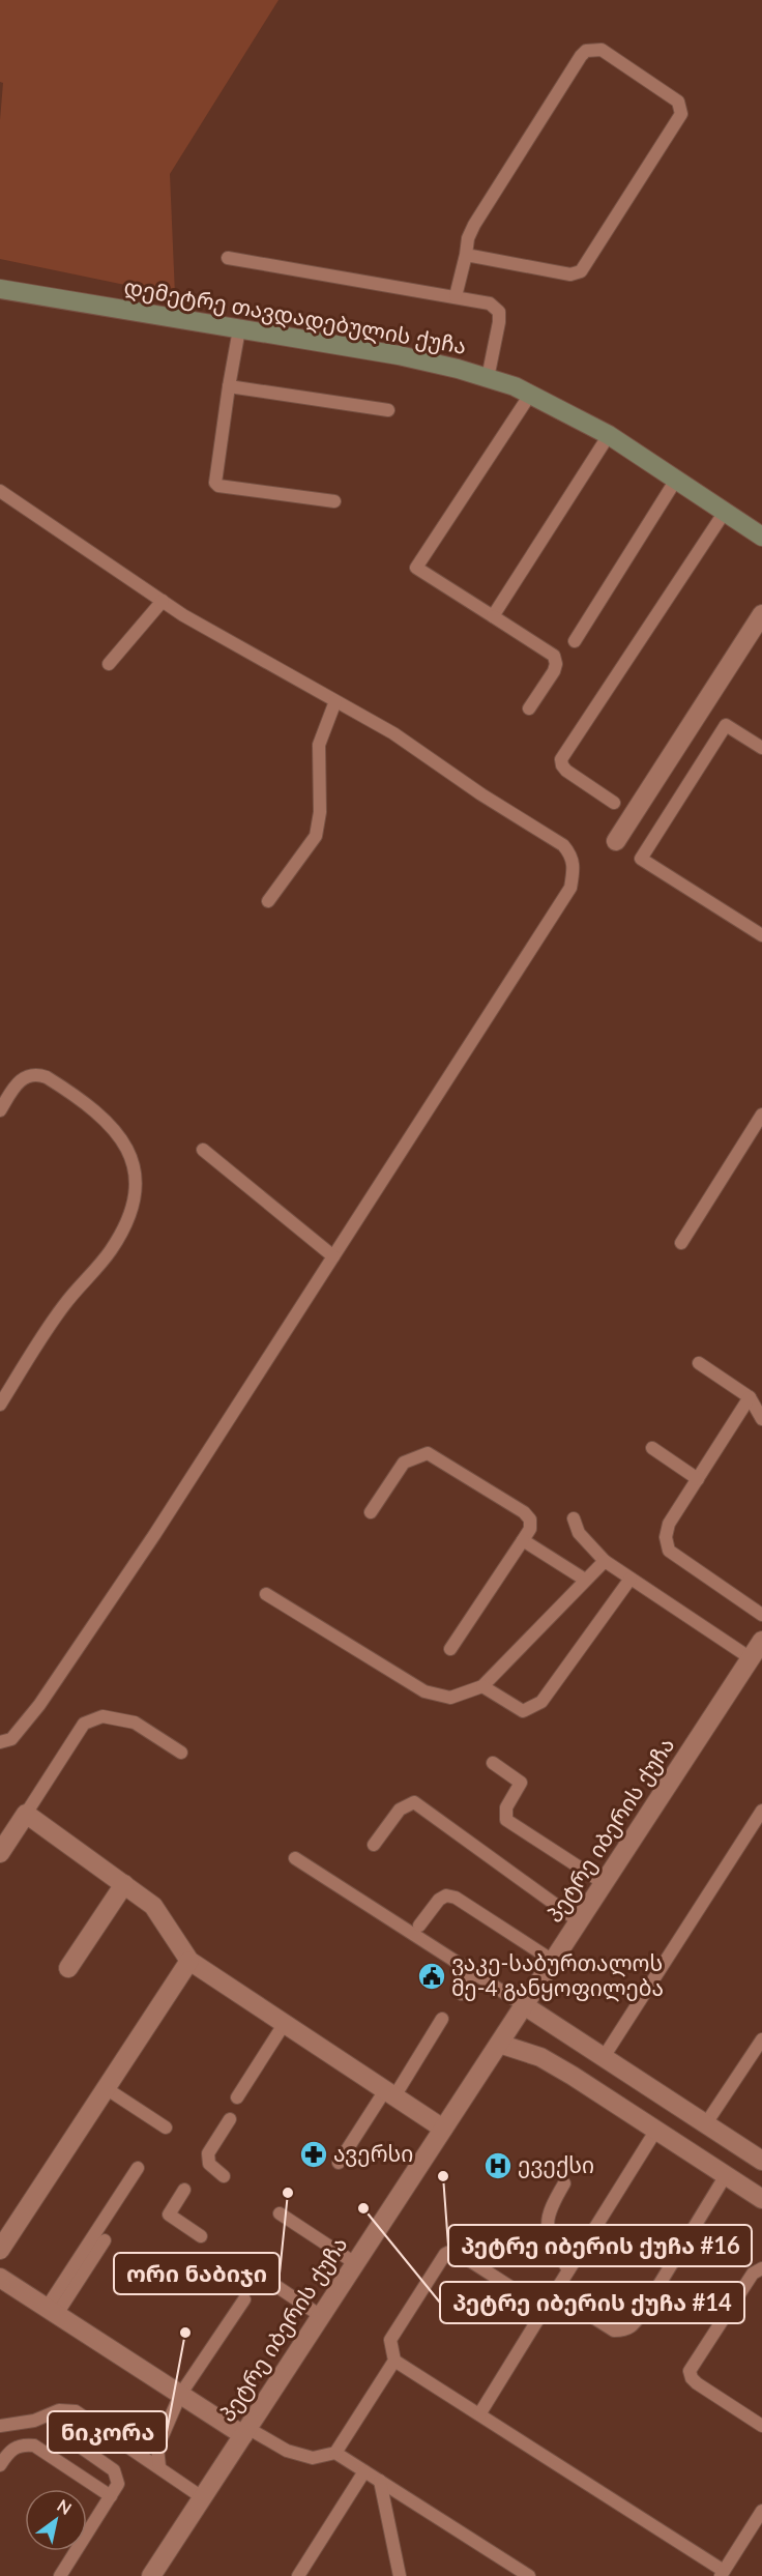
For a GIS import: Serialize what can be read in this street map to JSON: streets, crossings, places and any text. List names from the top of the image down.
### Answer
{
  "streets": {
    "main road": ["დემეტრე თავდადებულის ქუჩა"],
    "street": ["პეტრე იბერის ქუჩა"]
  },
  "places": {
    "public building": ["ვაკე-საბურთალოს მე-4 განყოფილება"],
    "pharmacy": ["ავერსი"],
    "hospital": ["ევექსი"],
    "other": [
      "პეტრე იბერის ქუჩა #16",
      "ორი ნაბიჯი",
      "პეტრე იბერის ქუჩა #14",
      "ნიკორა"
    ]
  },
  "north": "top right"
}
